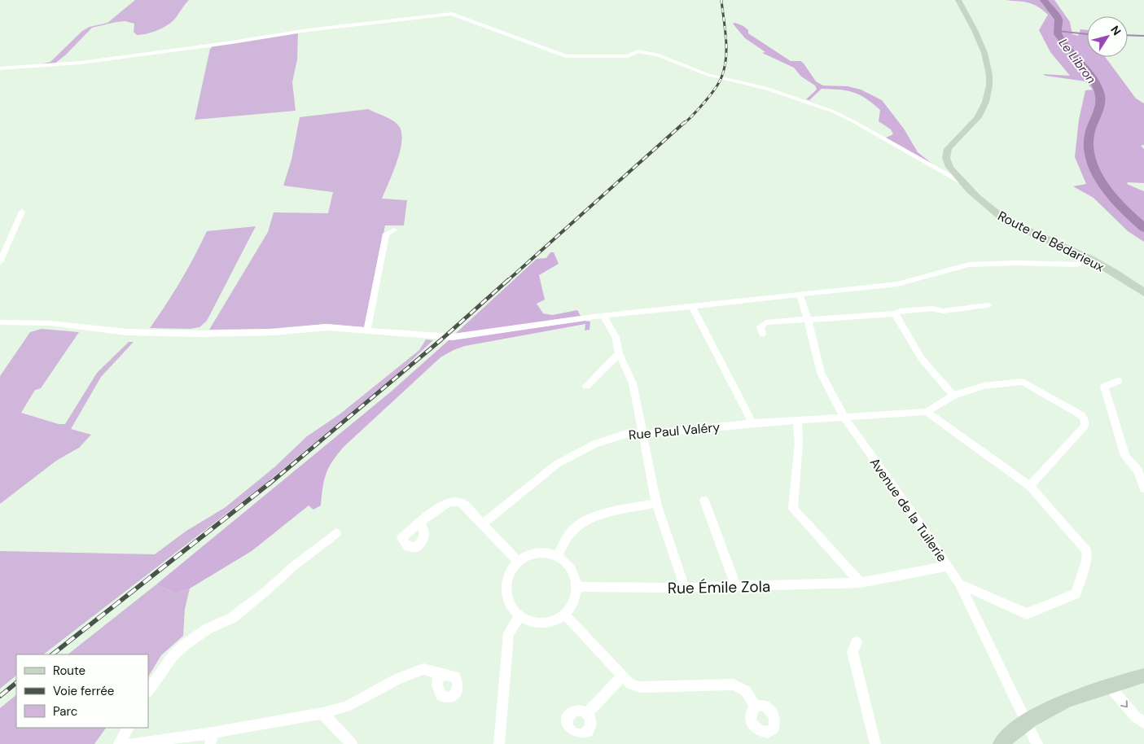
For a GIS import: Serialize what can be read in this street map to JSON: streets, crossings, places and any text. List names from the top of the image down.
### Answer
{
  "streets": {
    "street": [
      "Route de Bédarieux",
      "Rue Paul Valéry",
      "Avenue de la Tuilerie",
      "Rue Émile Zola"
    ]
  },
  "crossings": [
    ["Rue Paul Valéry", "Avenue de la Tuilerie"],
    ["Avenue de la Tuilerie", "Rue Émile Zola"]
  ],
  "water": ["Le Libron"],
  "legend": ["Route", "Voie ferrée", "Parc"],
  "north": "top right"
}
